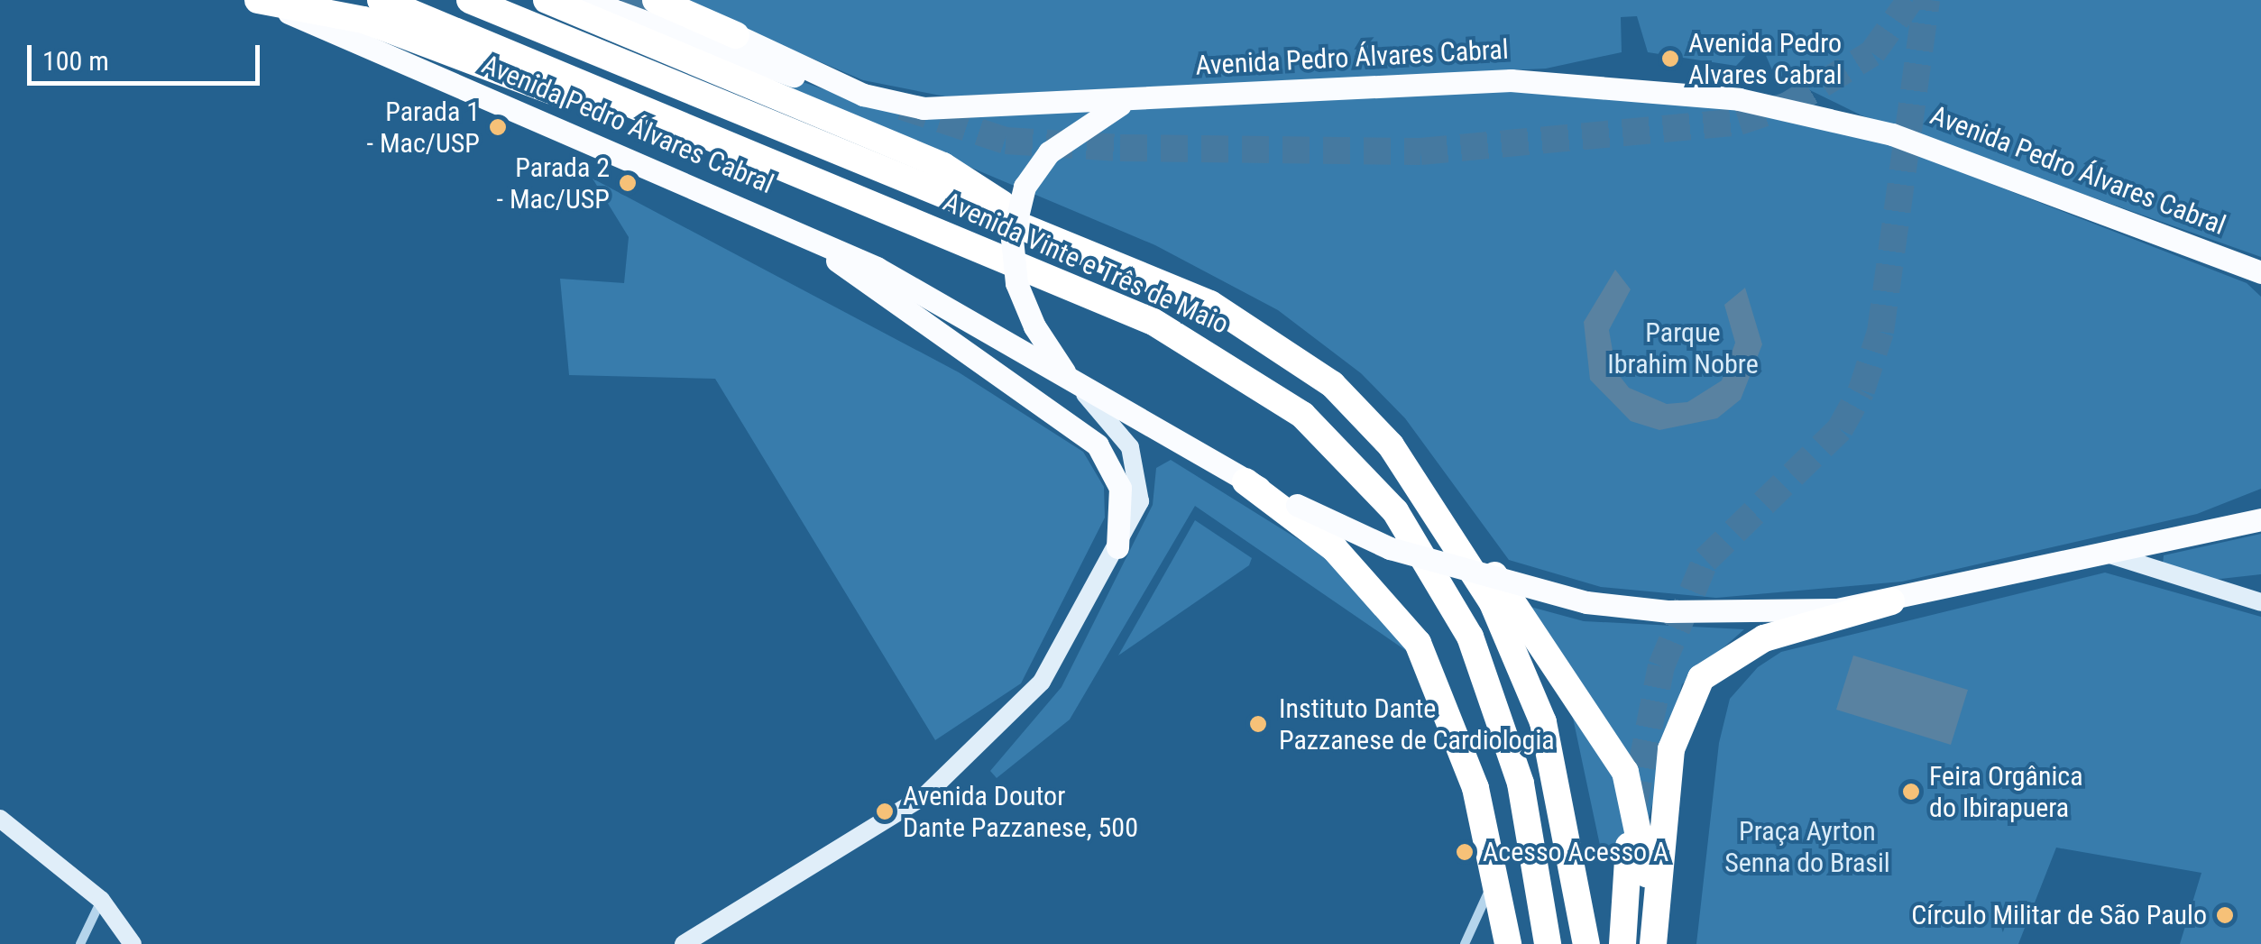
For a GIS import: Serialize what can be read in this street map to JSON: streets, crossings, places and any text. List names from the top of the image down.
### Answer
{
  "streets": {
    "highway": ["Avenida Pedro Álvares Cabral", "Avenida Vinte e Três de Maio"]
  },
  "parks": ["Parque Ibrahim Nobre", "Praça Ayrton Senna do Brasil"],
  "places": [
    "Avenida Pedro Alvares Cabral",
    "Parada 1 - Mac/USP",
    "Parada 2 - Mac/USP",
    "Instituto Dante Pazzanese de Cardiologia",
    "Feira Orgânica do Ibirapuera",
    "Avenida Doutor Dante Pazzanese, 500",
    "Acesso Acesso A",
    "Círculo Militar de São Paulo"
  ],
  "scale_bar": "100 m"
}
